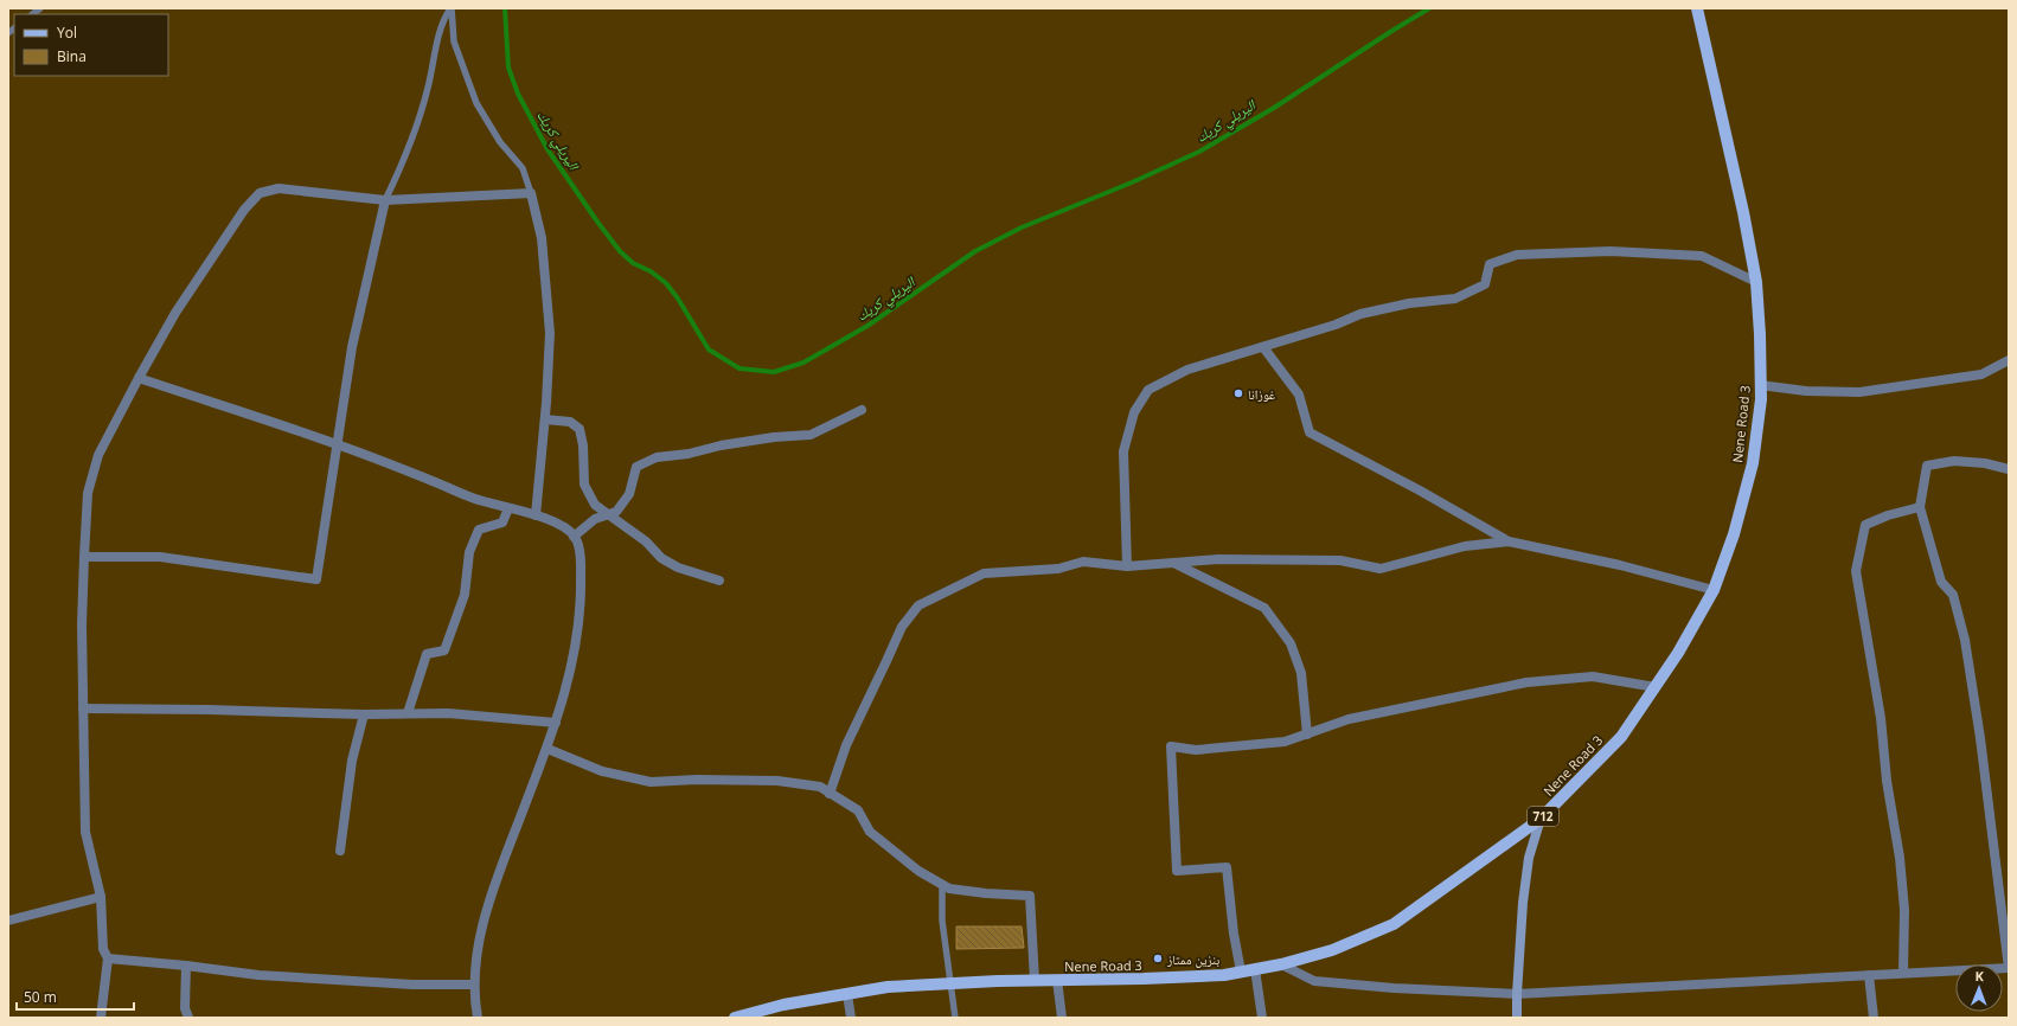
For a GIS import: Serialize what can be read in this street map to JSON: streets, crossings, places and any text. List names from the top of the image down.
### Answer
{
  "streets": {
    "main road": ["Nene Road 3", "712"]
  },
  "water": ["اليريلي كريك"],
  "places": ["غوزانا", "بنزين ممتاز"],
  "legend": ["Yol", "Bina"],
  "scale_bar": "50 m",
  "north": "top"
}
